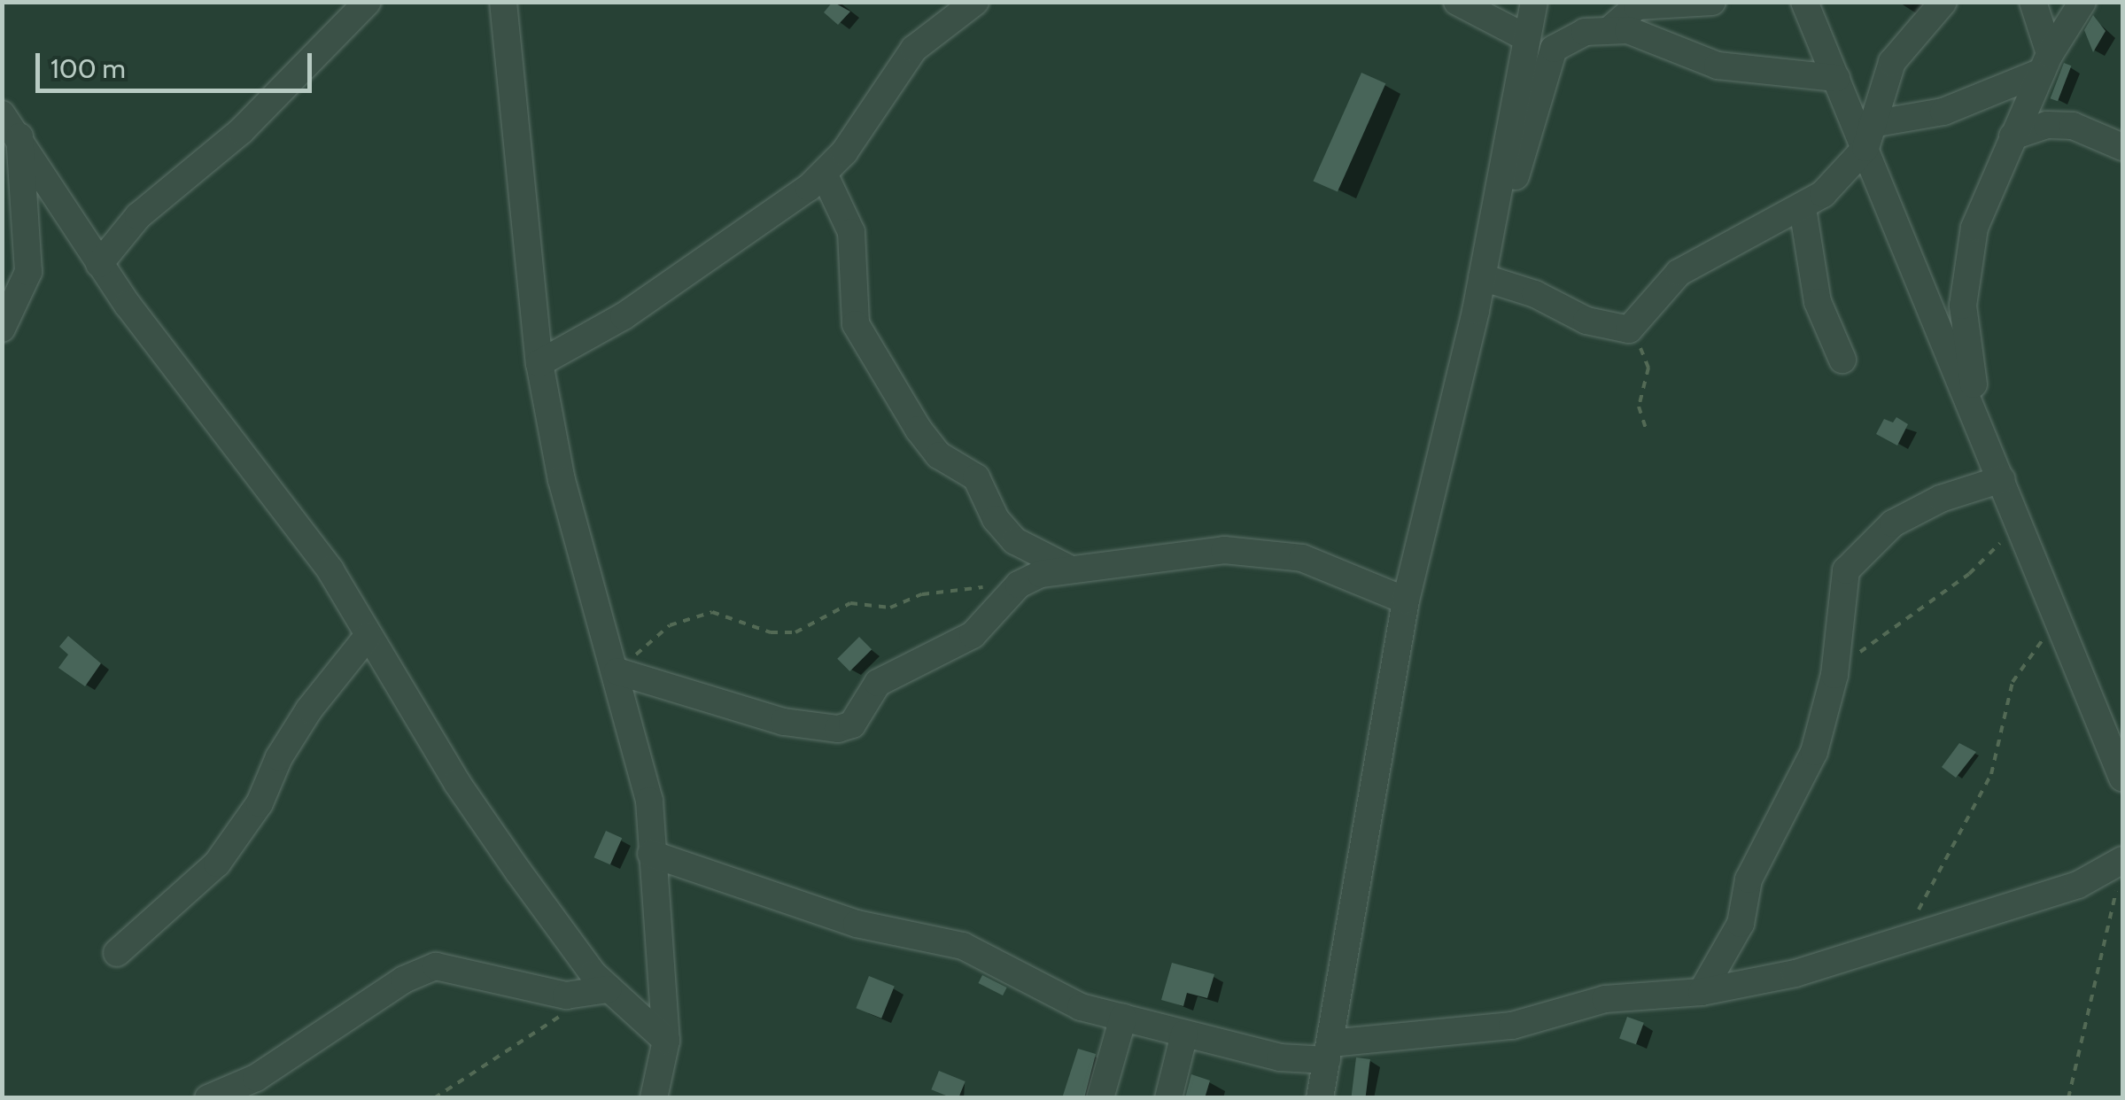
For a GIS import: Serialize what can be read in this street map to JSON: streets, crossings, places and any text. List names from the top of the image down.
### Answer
{
  "scale_bar": "100 m"
}
